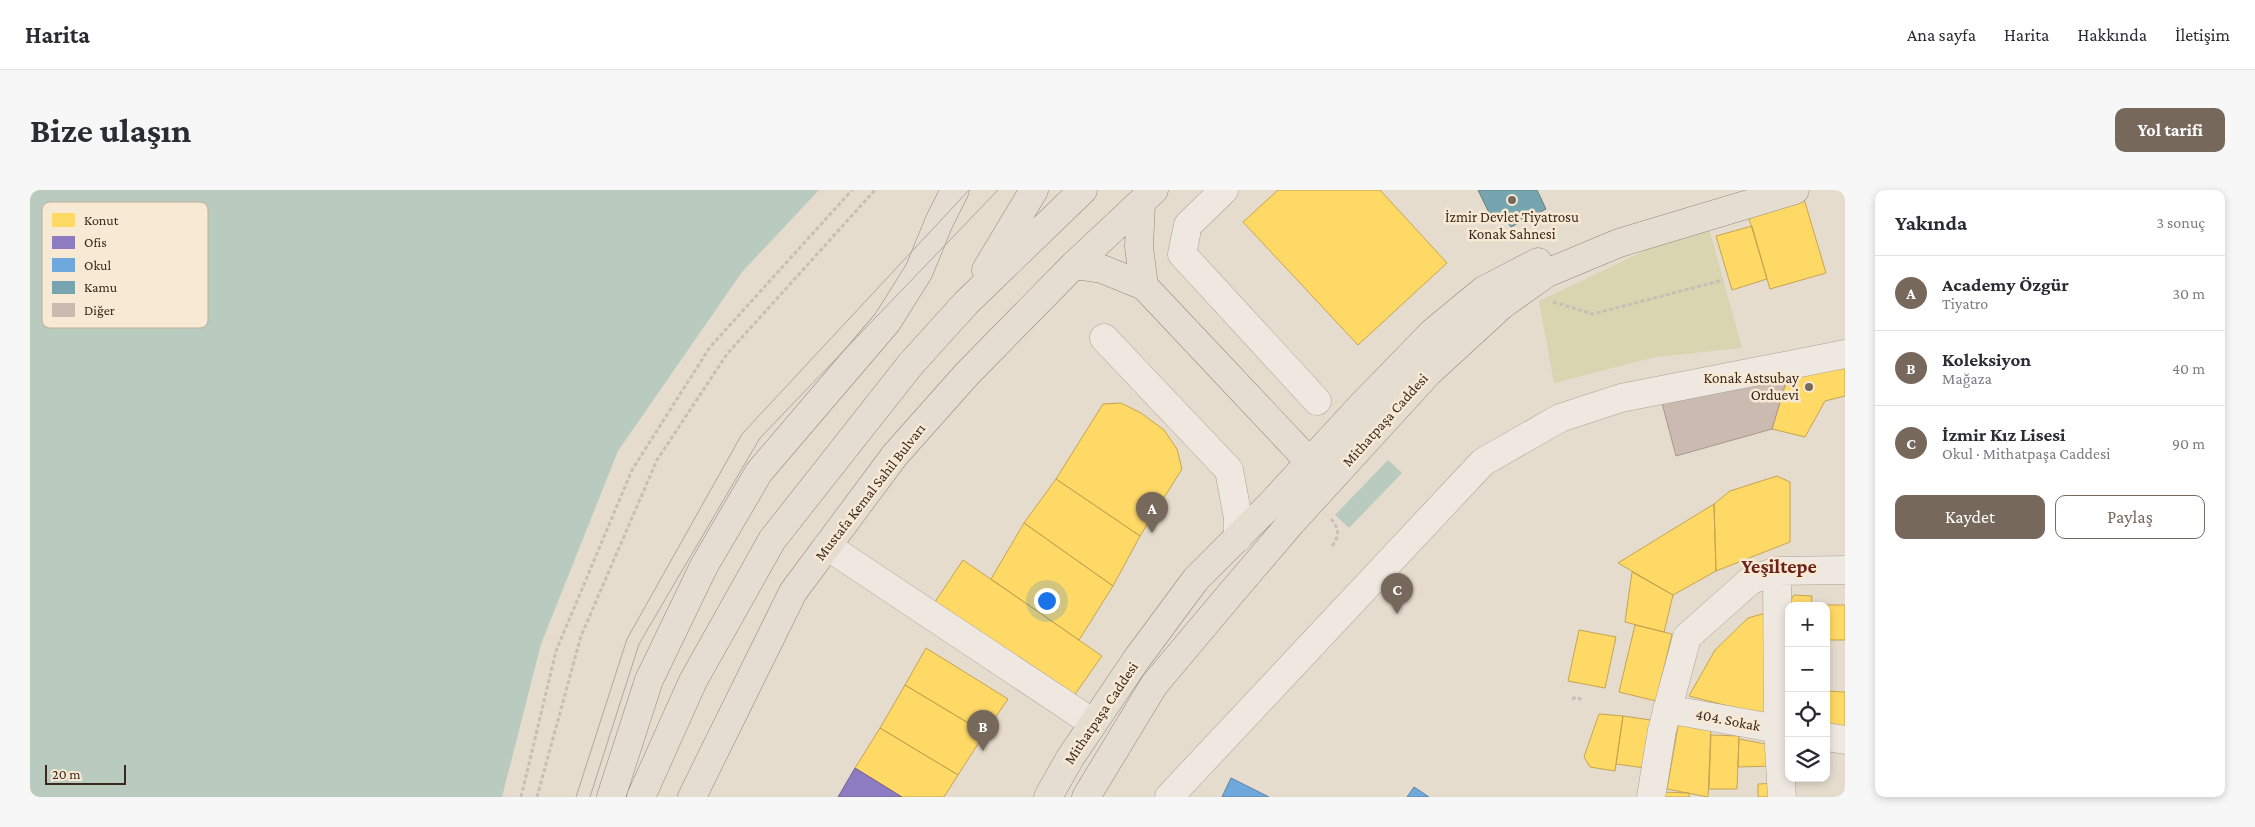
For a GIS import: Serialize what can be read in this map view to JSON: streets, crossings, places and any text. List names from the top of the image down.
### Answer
{
  "streets": {
    "main road": ["Mithatpaşa Caddesi", "Mustafa Kemal Sahil Bulvarı"],
    "street": ["404. Sokak"]
  },
  "districts": ["Yeşiltepe"],
  "places": ["İzmir Devlet Tiyatrosu Konak Sahnesi", "Konak Astsubay Orduevi"],
  "legend": [
    "Konut",
    "Ofis",
    "Okul",
    "Kamu",
    "Diğer"
  ],
  "scale_bar": "20 m",
  "page": {
    "header": "Harita",
    "nav": [
      "Ana sayfa",
      "Harita",
      "Hakkında",
      "İletişim"
    ],
    "buttons": [
      "Yol tarifi",
      ["Kaydet", "Paylaş"]
    ],
    "title": "Bize ulaşın",
    "heading": ["Yakında", "3 sonuç"],
    "list": [
      {
        "mark": "A",
        "name": "Academy Özgür",
        "note": "Tiyatro",
        "value": "30 m"
      },
      {
        "mark": "B",
        "name": "Koleksiyon",
        "note": "Mağaza",
        "value": "40 m"
      },
      {
        "mark": "C",
        "name": "İzmir Kız Lisesi",
        "note": "Okul · Mithatpaşa Caddesi",
        "value": "90 m"
      }
    ],
    "pins": ["A", "C", "B"],
    "map_buttons": ["+", "−"],
    "scale": "20 m"
  }
}
